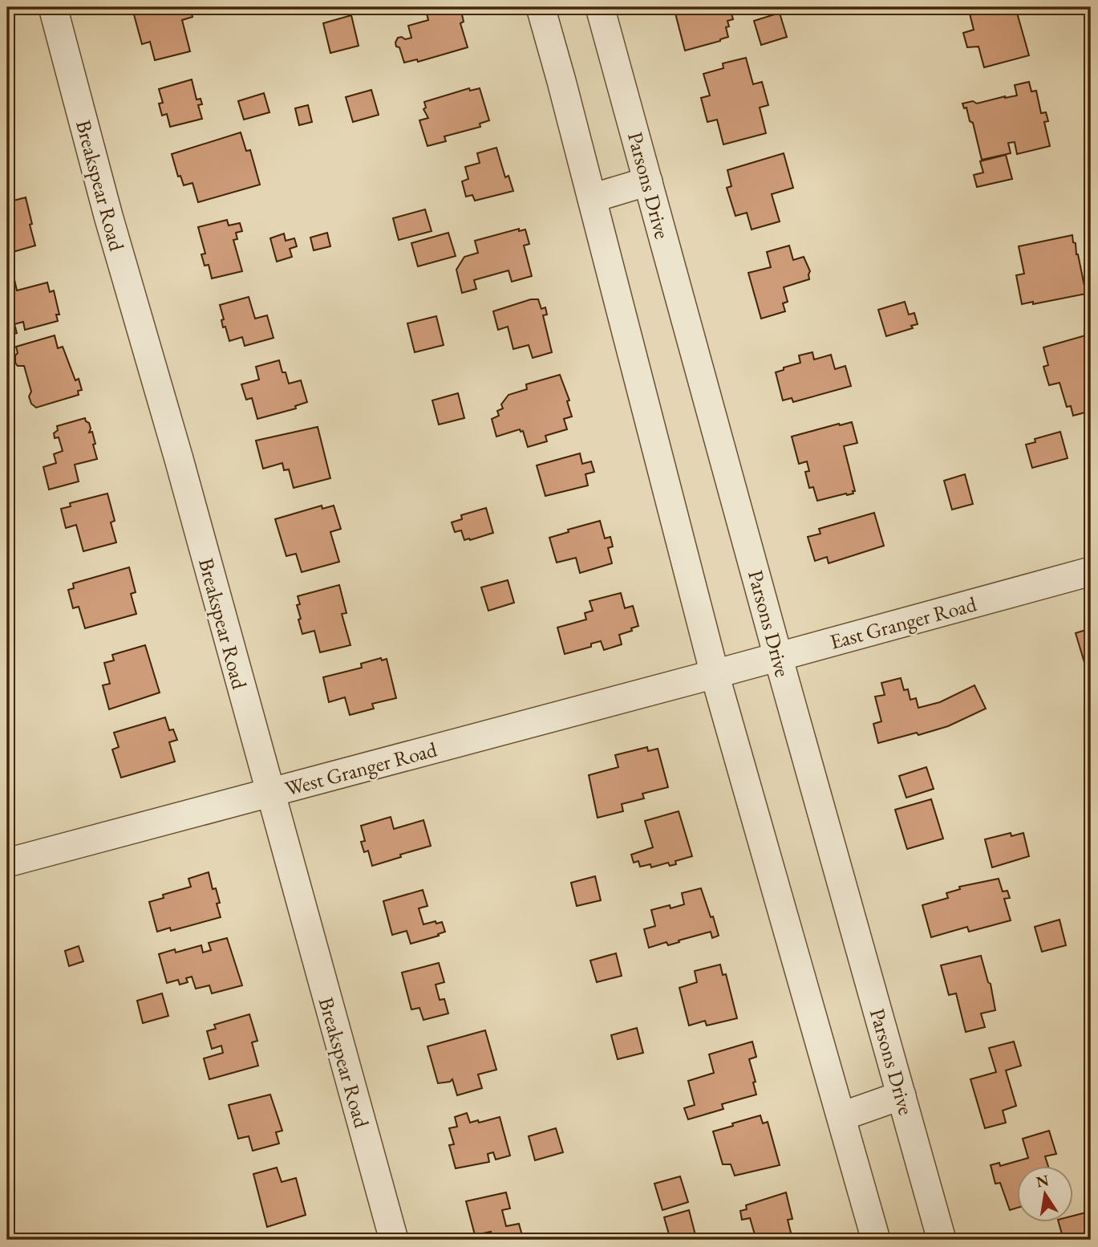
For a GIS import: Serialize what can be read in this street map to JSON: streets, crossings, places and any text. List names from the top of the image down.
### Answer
{
  "streets": {
    "street": [
      "Breakspear Road",
      "Parsons Drive",
      "East Granger Road",
      "West Granger Road"
    ]
  },
  "crossings": [
    ["Breakspear Road", "West Granger Road"],
    ["Parsons Drive", "East Granger Road"],
    ["East Granger Road", "West Granger Road"]
  ],
  "north": "top"
}
